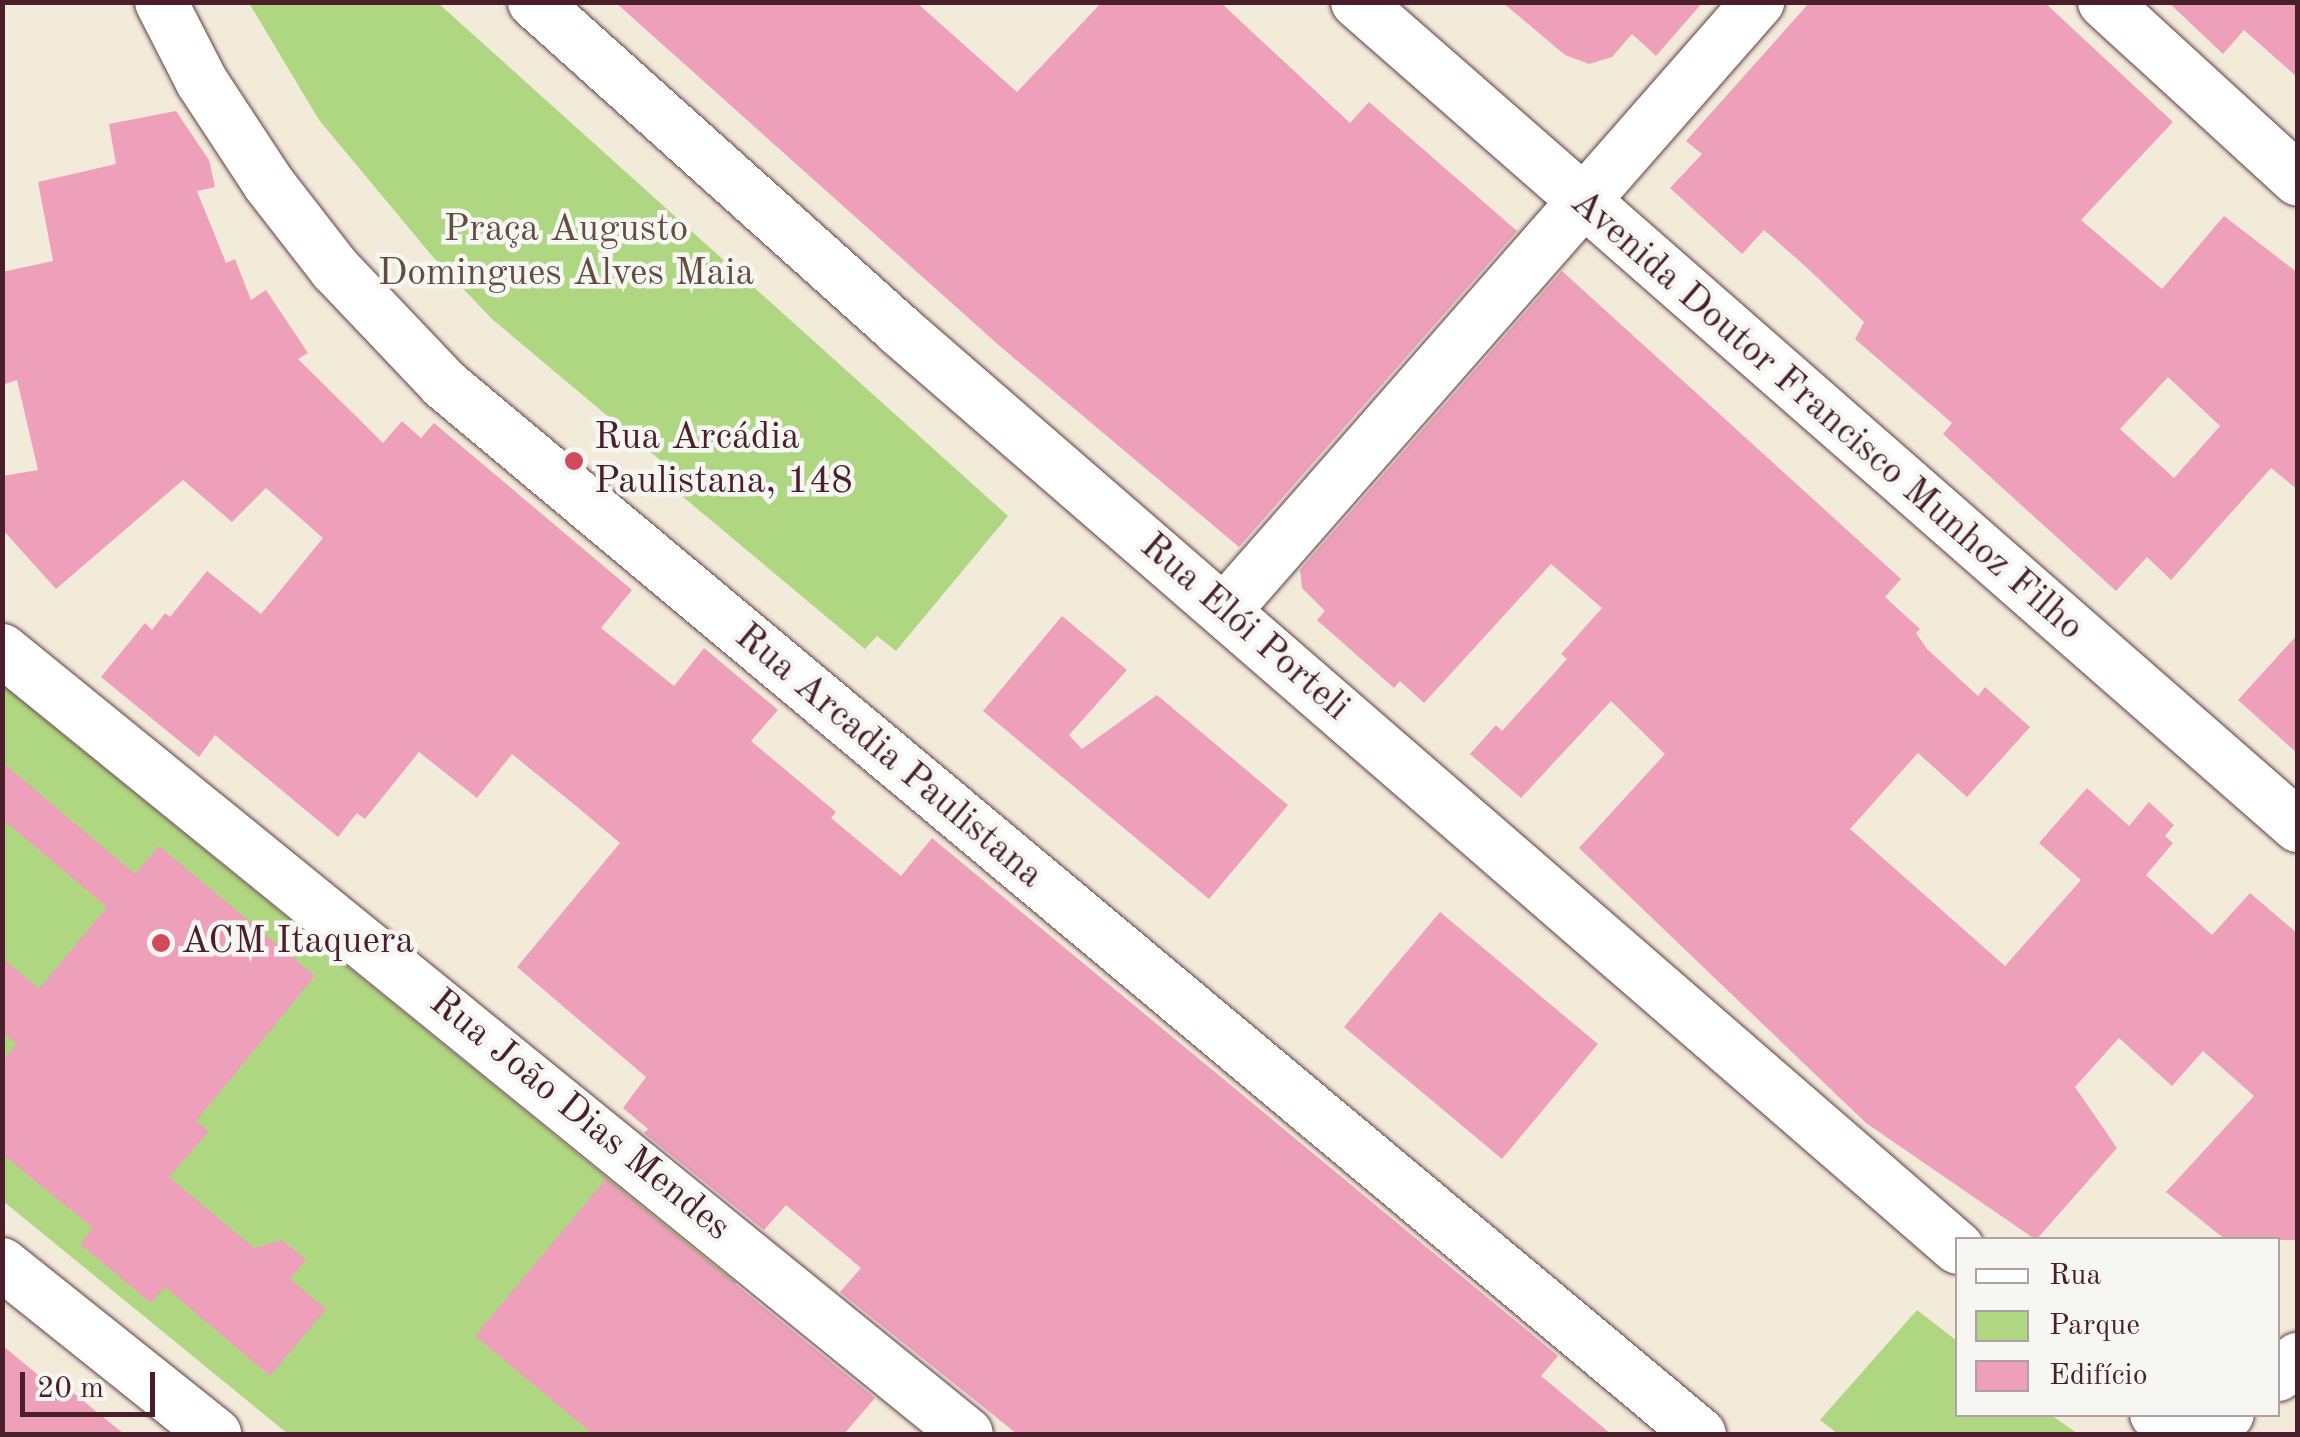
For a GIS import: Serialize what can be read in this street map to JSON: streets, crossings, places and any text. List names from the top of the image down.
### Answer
{
  "streets": {
    "street": [
      "Avenida Doutor Francisco Munhoz Filho",
      "Rua Elói Porteli",
      "Rua Arcadia Paulistana",
      "Rua João Dias Mendes"
    ]
  },
  "parks": ["Praça Augusto Domingues Alves Maia"],
  "places": ["Rua Arcádia Paulistana, 148", "ACM Itaquera"],
  "legend": ["Rua", "Parque", "Edifício"],
  "scale_bar": "20 m"
}
